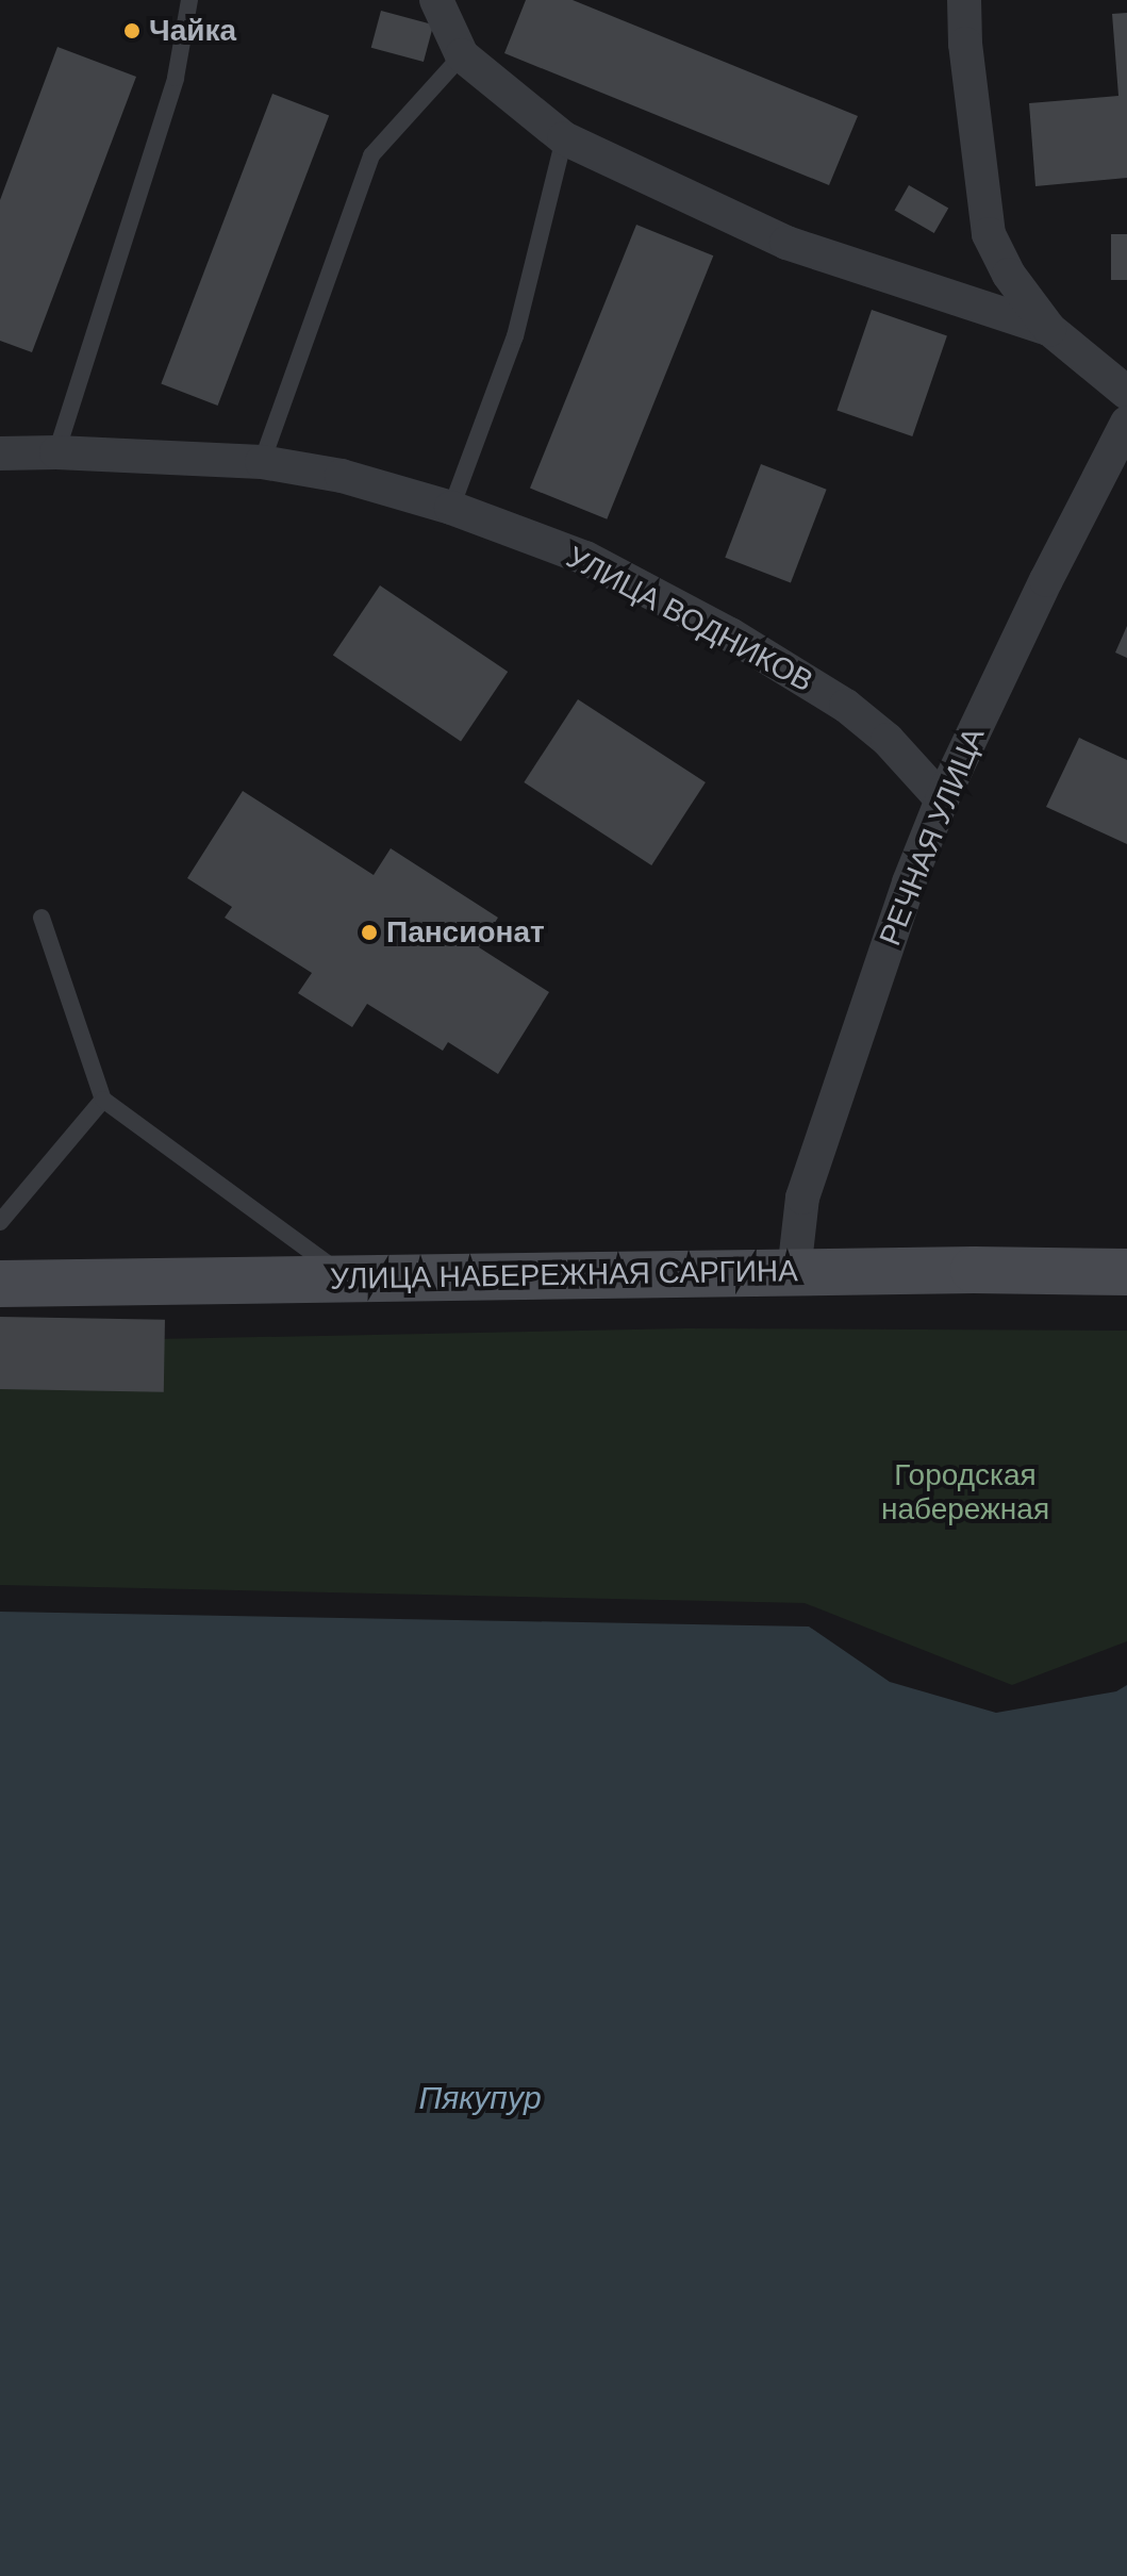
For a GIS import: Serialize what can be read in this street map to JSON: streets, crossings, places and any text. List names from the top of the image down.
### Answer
{
  "streets": {
    "main road": ["УЛИЦА НАБЕРЕЖНАЯ САРГИНА"],
    "street": ["УЛИЦА ВОДНИКОВ", "РЕЧНАЯ УЛИЦА"]
  },
  "crossings": [
    ["УЛИЦА ВОДНИКОВ", "РЕЧНАЯ УЛИЦА"],
    ["РЕЧНАЯ УЛИЦА", "УЛИЦА НАБЕРЕЖНАЯ САРГИНА"]
  ],
  "water": ["Пякупур"],
  "parks": ["Городская набережная"],
  "places": ["Чайка", "Пансионат"]
}
